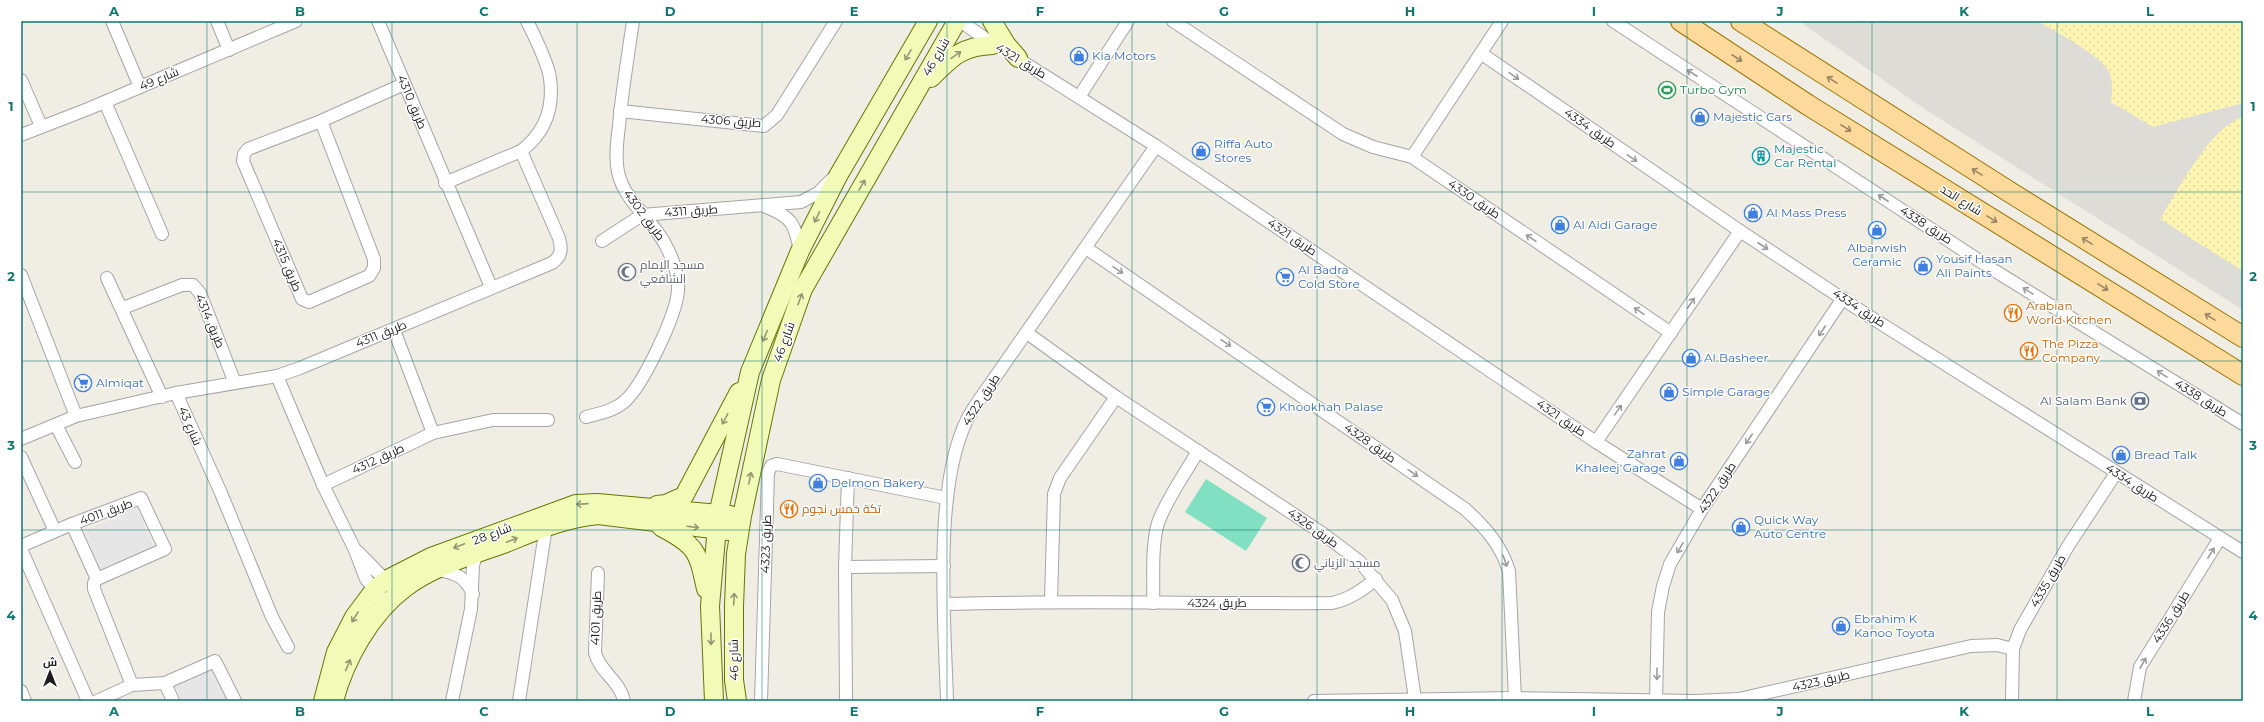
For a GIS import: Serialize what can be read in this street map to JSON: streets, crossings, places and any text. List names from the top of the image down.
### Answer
{
  "streets": {
    "main road": ["شارع 46", "شارع الحد", "شارع 28"],
    "street": [
      "طريق 4321",
      "شارع 49",
      "طريق 4310",
      "طريق 4306",
      "طريق 4334",
      "طريق 4330",
      "طريق 4311",
      "طريق 4302",
      "طريق 4338",
      "طريق 4315",
      "طريق 4314",
      "طريق 4322",
      "شارع 43",
      "طريق 4328",
      "طريق 4312",
      "طريق 4011",
      "طريق 4326",
      "طريق 4323",
      "طريق 4335",
      "طريق 4324",
      "طريق 4336",
      "طريق 4101"
    ]
  },
  "crossings": [
    ["شارع 46", "طريق 4311"],
    ["شارع 46", "شارع 28"],
    ["طريق 4321", "طريق 4322"],
    ["طريق 4310", "طريق 4311"],
    ["طريق 4310", "طريق 4315"],
    ["طريق 4306", "طريق 4302"],
    ["طريق 4334", "طريق 4322"],
    ["طريق 4334", "طريق 4335"],
    ["طريق 4334", "طريق 4336"],
    ["طريق 4311", "طريق 4302"],
    ["طريق 4311", "طريق 4314"],
    ["طريق 4311", "شارع 43"],
    ["طريق 4322", "طريق 4328"],
    ["طريق 4322", "طريق 4326"],
    ["طريق 4322", "طريق 4323"],
    ["طريق 4322", "طريق 4324"],
    ["طريق 4328", "طريق 4323"],
    ["طريق 4326", "طريق 4323"],
    ["طريق 4326", "طريق 4324"],
    ["طريق 4323", "طريق 4335"]
  ],
  "one_way": [
    "طريق 4334",
    "طريق 4330",
    "طريق 4338",
    "طريق 4322",
    "طريق 4328",
    "طريق 4336"
  ],
  "places": {
    "shop": [
      "Kia Motors",
      "Majestic Cars",
      "Riffa Auto Stores",
      "Al Mass Press",
      "Al Aidi Garage",
      "Albarwish Ceramic",
      "Yousif Hasan Ali Paints",
      "Al Basheer",
      "Simple Garage",
      "Bread Talk",
      "Zahrat Khaleej Garage",
      "Delmon Bakery",
      "Quick Way Auto Centre",
      "Ebrahim K Kanoo Toyota"
    ],
    "sports": ["Turbo Gym"],
    "building": ["Majestic Car Rental"],
    "mosque": ["مسجد الإمام الشافعي", "مسجد الزياني"],
    "supermarket": ["Al Badra Cold Store", "Almiqat", "Khookhah Palase"],
    "restaurant": ["Arabian World Kitchen", "The Pizza Company", "تكة خمس نجوم"],
    "bank": ["Al Salam Bank"]
  },
  "north": "top",
  "grid": {
    "columns": [
      "A",
      "B",
      "C",
      "D",
      "E",
      "F",
      "G",
      "H",
      "I",
      "J",
      "K",
      "L"
    ],
    "rows": [
      "1",
      "2",
      "3",
      "4"
    ]
  }
}
